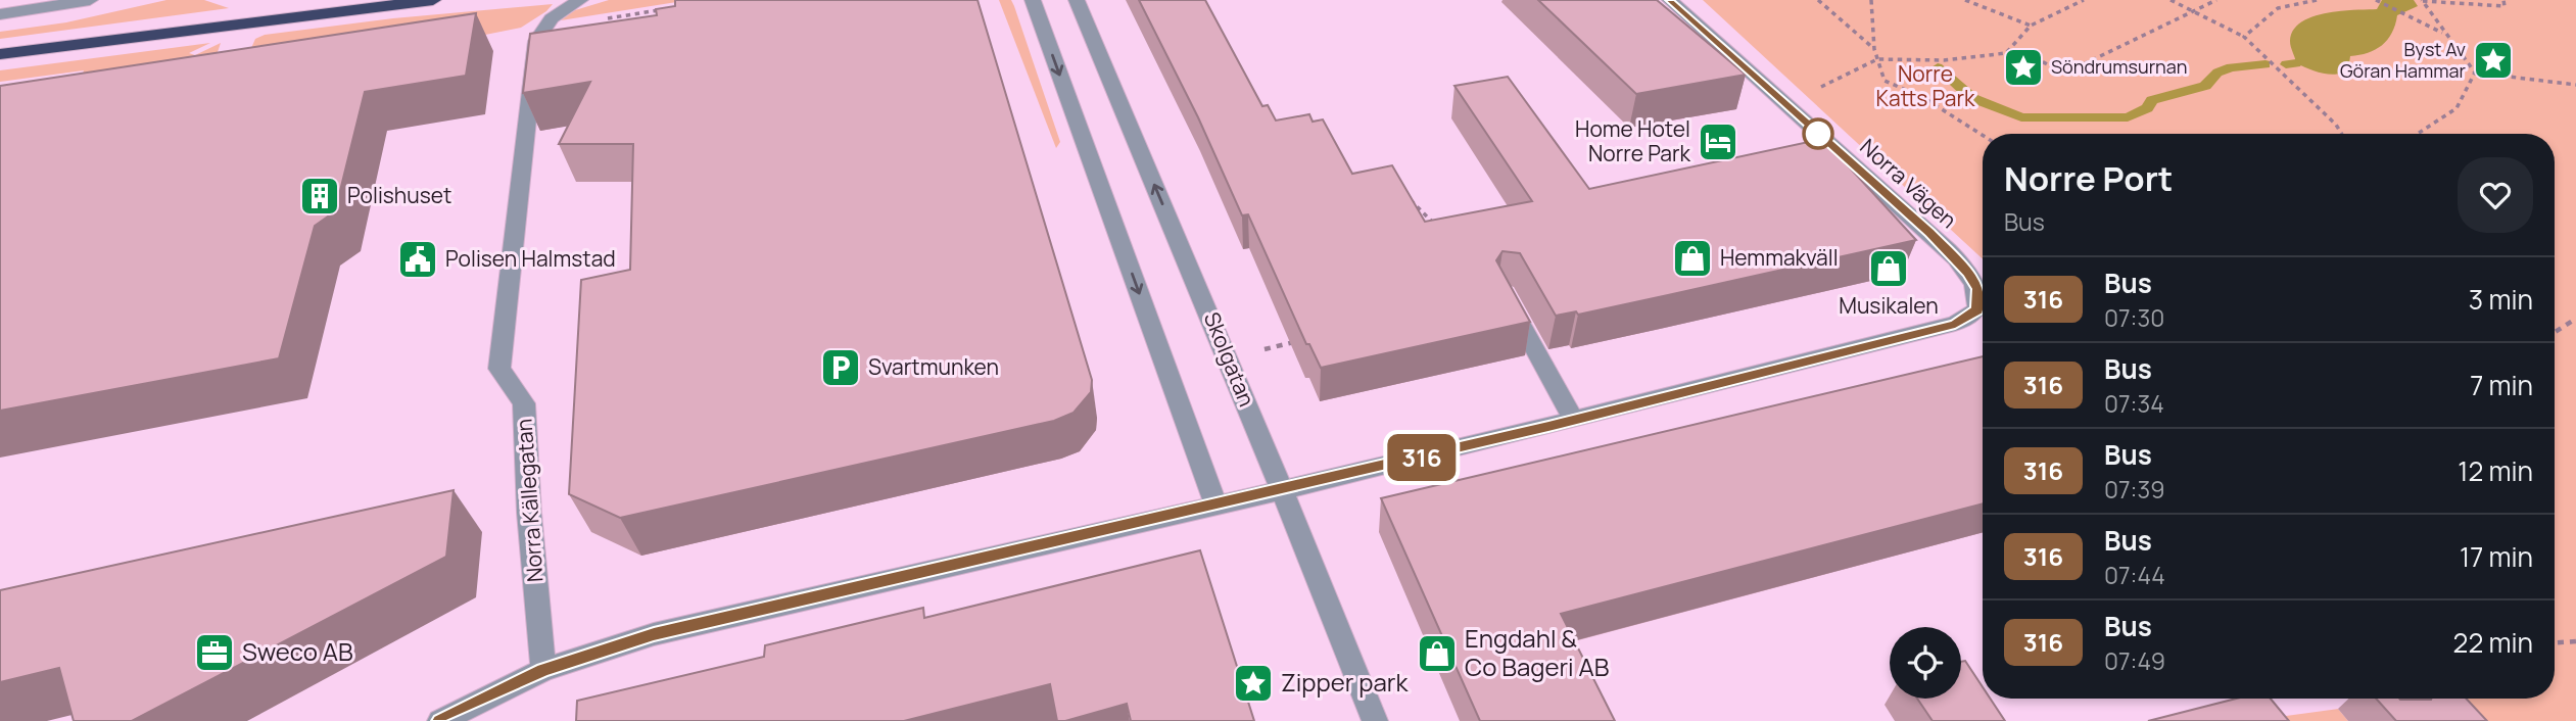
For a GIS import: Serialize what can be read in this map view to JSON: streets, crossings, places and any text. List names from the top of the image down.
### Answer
{
  "streets": {
    "street": ["Norra Vägen", "Skolgatan", "Norra Källegatan"]
  },
  "parks": ["Norre Katts Park"],
  "places": {
    "place": ["Byst Av Göran Hammar", "Söndrumsurnan", "Zipper park"],
    "hotel": ["Home Hotel Norre Park"],
    "building": ["Polishuset"],
    "shop": ["Hemmakväll", "Musikalen", "Engdahl & Co Bageri AB"],
    "public building": ["Polisen Halmstad"],
    "parking": ["Svartmunken"],
    "office": ["Sweco AB"]
  },
  "lines": ["bus line 316"],
  "page": {
    "on_map": "316",
    "heading": ["Norre Port", "Bus"],
    "list": [
      {
        "mark": "316",
        "name": "Bus",
        "note": "07:30",
        "value": "3 min"
      },
      {
        "mark": "316",
        "name": "Bus",
        "note": "07:34",
        "value": "7 min"
      },
      {
        "mark": "316",
        "name": "Bus",
        "note": "07:39",
        "value": "12 min"
      },
      {
        "mark": "316",
        "name": "Bus",
        "note": "07:44",
        "value": "17 min"
      },
      {
        "mark": "316",
        "name": "Bus",
        "note": "07:49",
        "value": "22 min"
      }
    ]
  }
}
